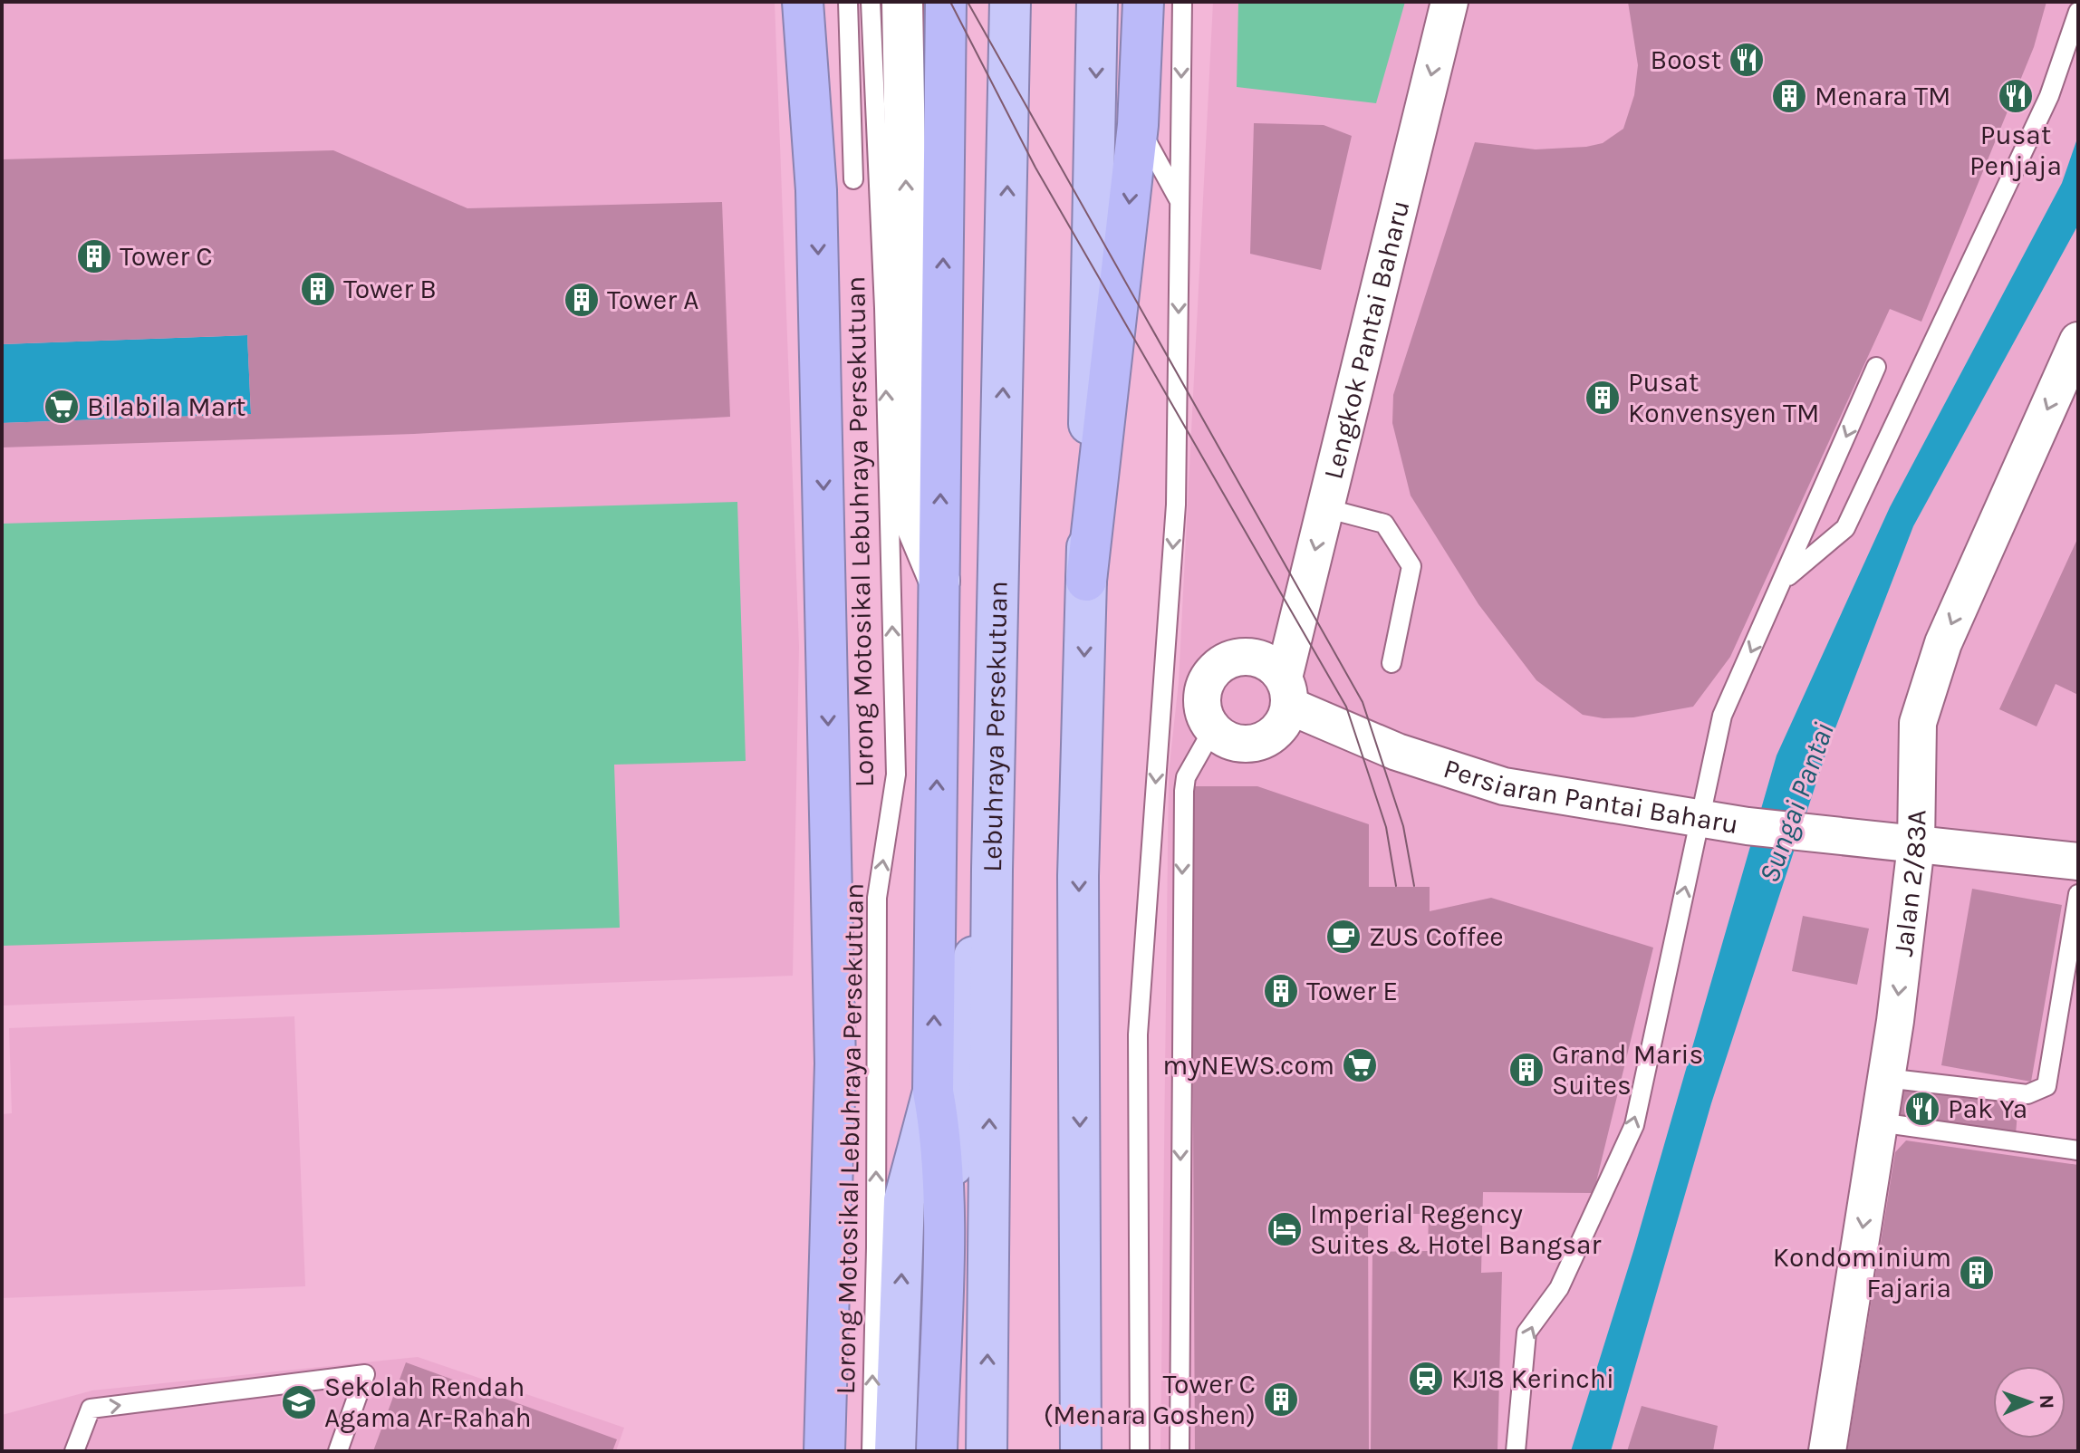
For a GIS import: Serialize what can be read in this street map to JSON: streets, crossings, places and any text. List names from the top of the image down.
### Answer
{
  "streets": {
    "highway": ["Lebuhraya Persekutuan"],
    "street": ["Lengkok Pantai Baharu", "Persiaran Pantai Baharu", "Jalan 2/83A"],
    "lane": ["Lorong Motosikal Lebuhraya Persekutuan"]
  },
  "crossings": [
    ["Lengkok Pantai Baharu", "Persiaran Pantai Baharu"],
    ["Persiaran Pantai Baharu", "Jalan 2/83A"]
  ],
  "one_way": ["Lengkok Pantai Baharu", "Lorong Motosikal Lebuhraya Persekutuan", "Jalan 2/83A"],
  "water": ["Sungai Pantai"],
  "places": {
    "restaurant": ["Boost", "Pusat Penjaja", "Pak Ya"],
    "building": [
      "Menara TM",
      "Tower C",
      "Tower B",
      "Tower A",
      "Pusat Konvensyen TM",
      "Tower E",
      "Grand Maris Suites",
      "Kondominium Fajaria",
      "Tower C (Menara Goshen)"
    ],
    "supermarket": ["Bilabila Mart", "myNEWS.com"],
    "cafe": ["ZUS Coffee"],
    "hotel": ["Imperial Regency Suites & Hotel Bangsar"],
    "station": ["KJ18 Kerinchi"],
    "school or university": ["Sekolah Rendah Agama Ar-Rahah"]
  },
  "north": "right"
}
